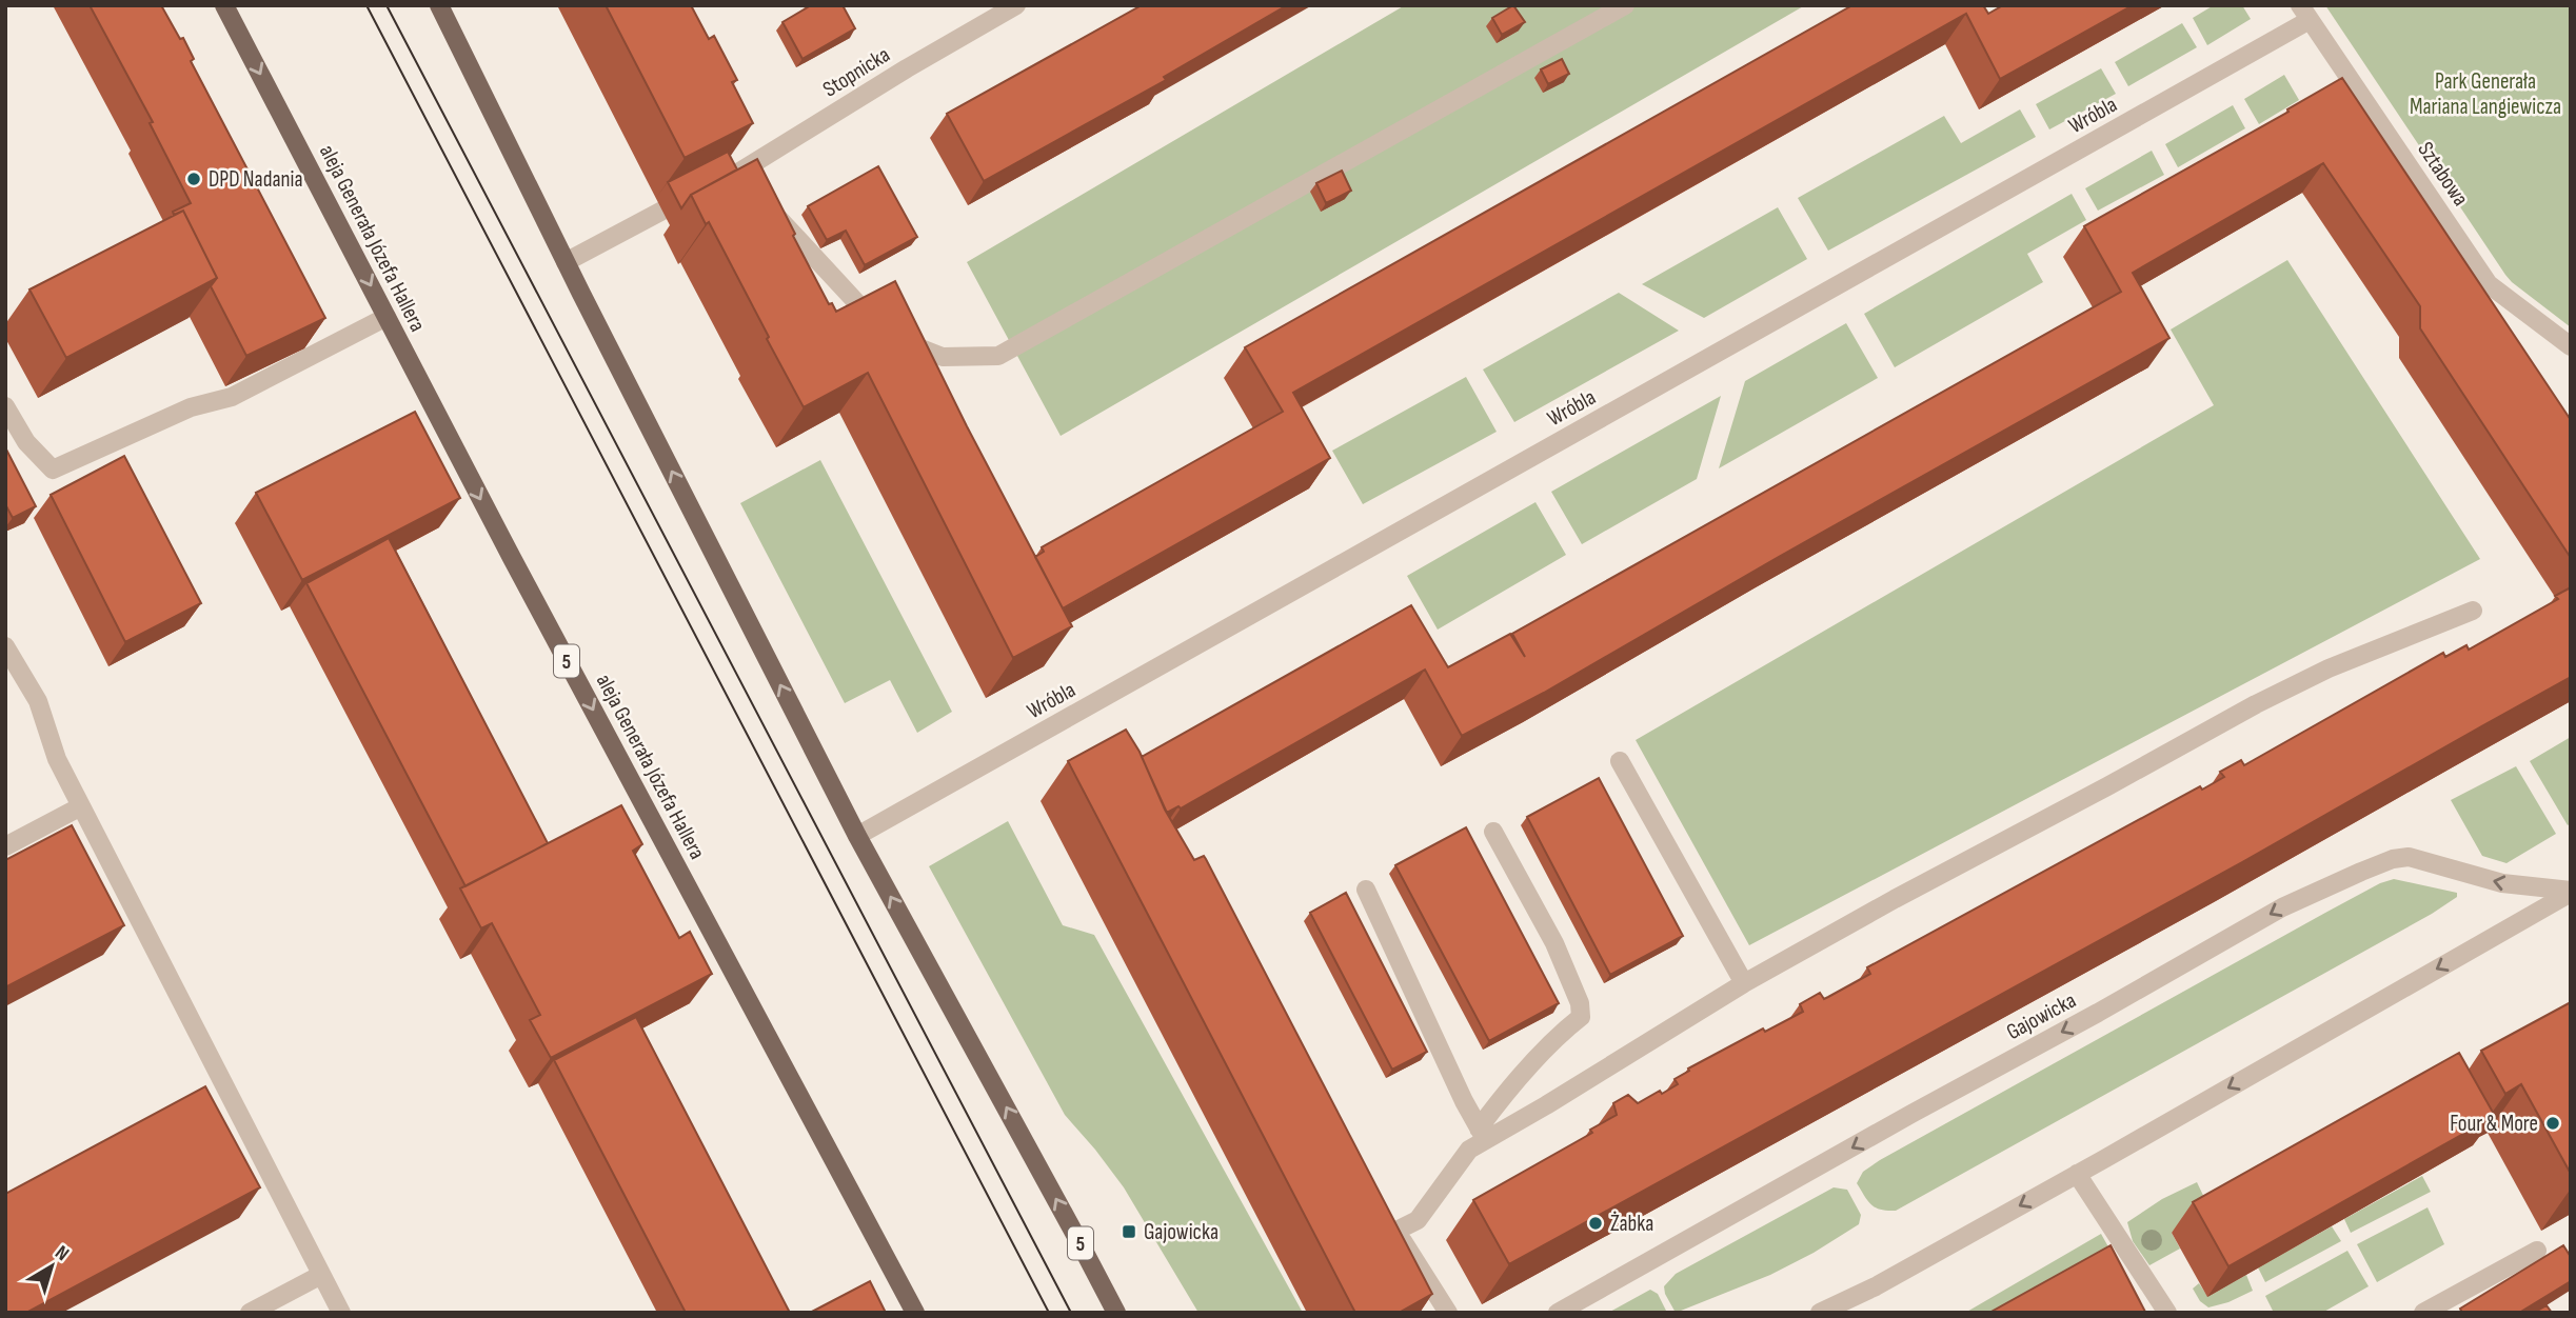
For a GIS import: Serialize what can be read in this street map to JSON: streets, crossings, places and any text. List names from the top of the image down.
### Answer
{
  "streets": {
    "main road": ["aleja Generała Józefa Hallera", "5"],
    "street": [
      "Stopnicka",
      "Wróbla",
      "Sztabowa",
      "Gajowicka"
    ]
  },
  "crossings": [
    ["Wróbla", "Sztabowa"],
    ["Wróbla", "5"]
  ],
  "one_way": ["aleja Generała Józefa Hallera", "Gajowicka"],
  "parks": ["Park Generała Mariana Langiewicza"],
  "places": {
    "other": ["DPD Nadania", "Four & More", "Żabka"],
    "transit": ["Gajowicka"]
  },
  "north": "top right"
}
